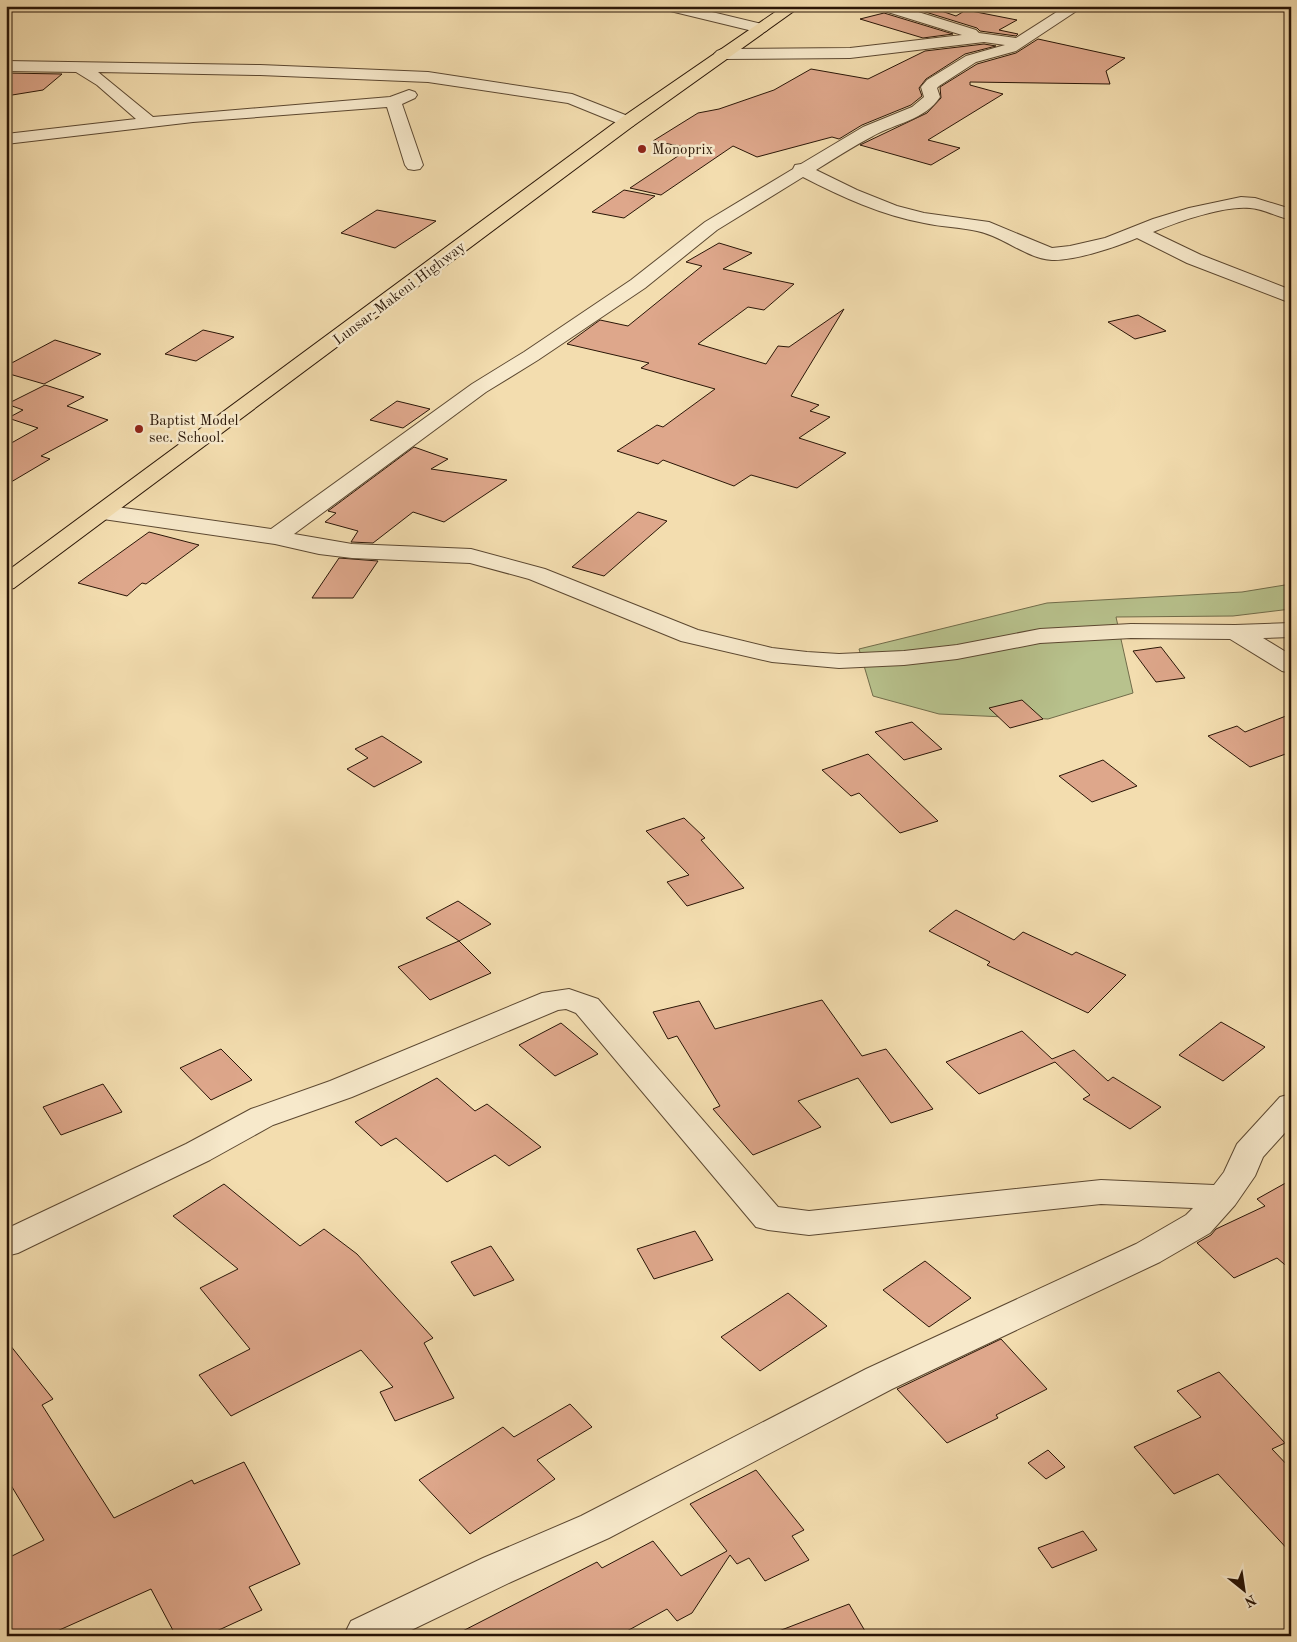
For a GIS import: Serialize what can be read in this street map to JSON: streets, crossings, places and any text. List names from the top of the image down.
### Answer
{
  "streets": {
    "main road": ["Lunsar-Makeni Highway"]
  },
  "places": ["Monoprix", "Baptist Model sec. School."],
  "north": "bottom right"
}
